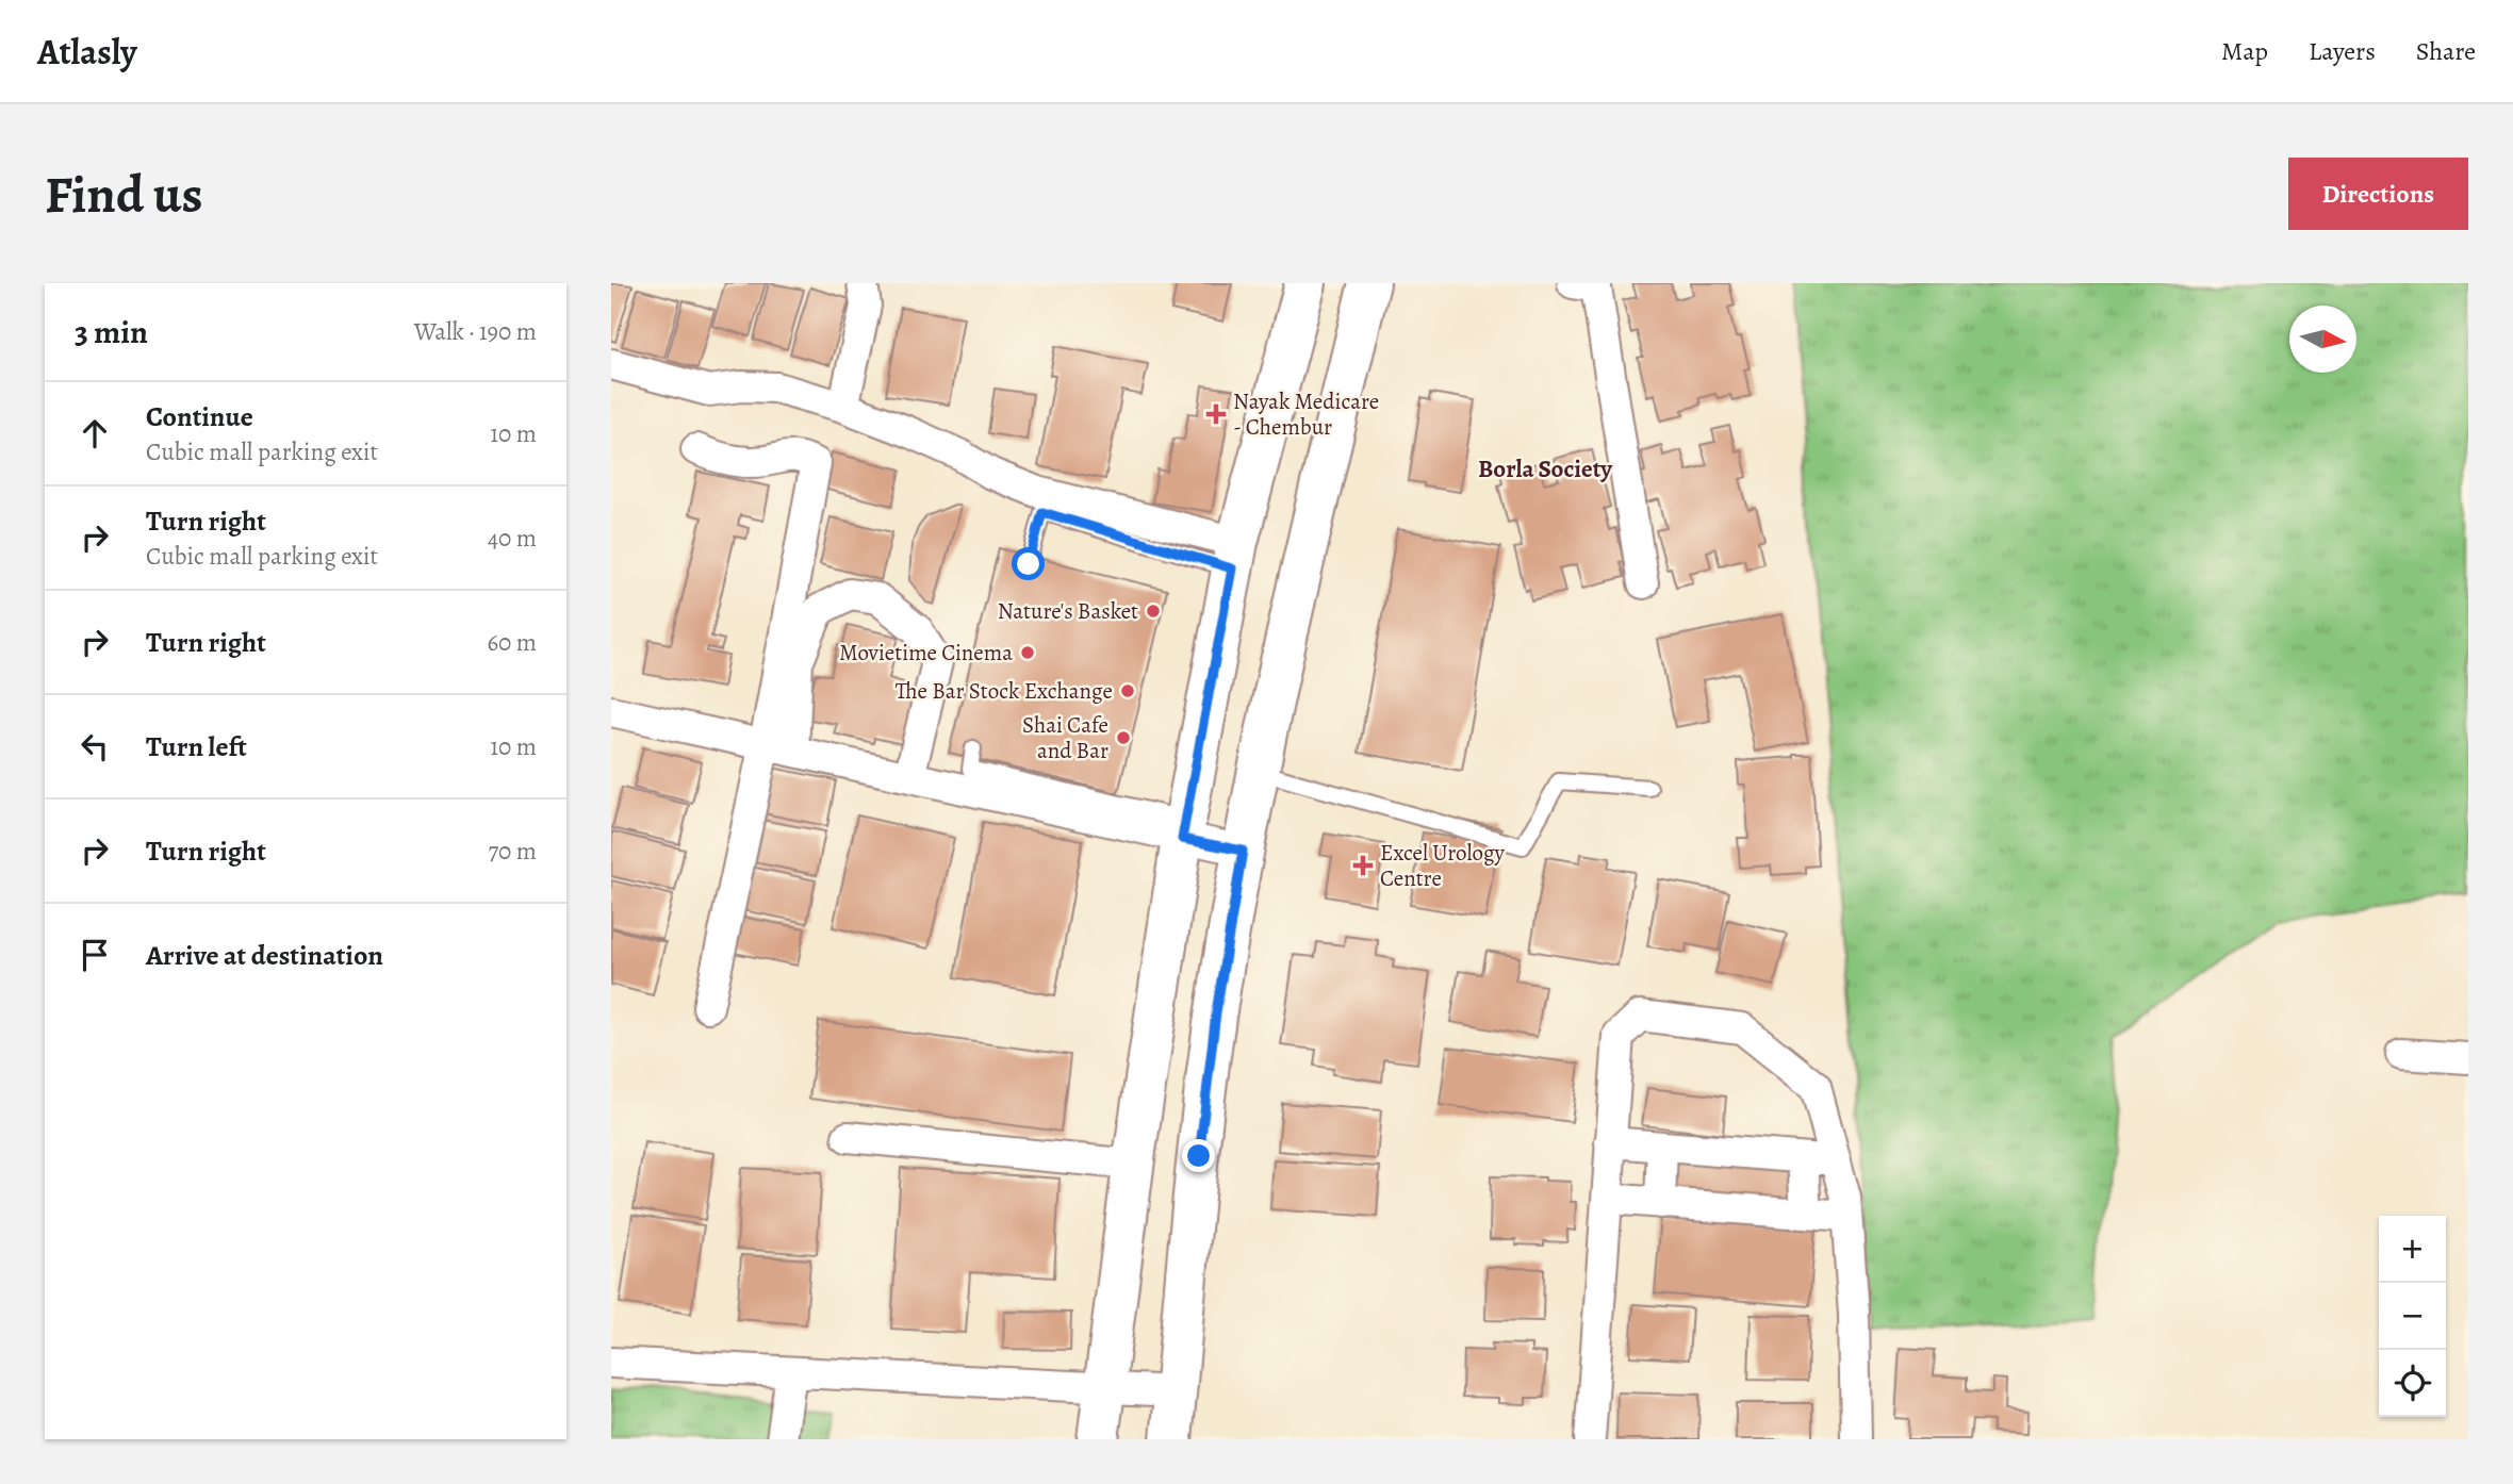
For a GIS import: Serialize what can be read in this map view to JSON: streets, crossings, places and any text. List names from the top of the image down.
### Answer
{
  "districts": ["Borla Society"],
  "places": {
    "health": ["Nayak Medicare - Chembur", "Excel Urology Centre"],
    "other": [
      "Nature's Basket",
      "Movietime Cinema",
      "The Bar Stock Exchange",
      "Shai Cafe and Bar"
    ]
  },
  "north": "right",
  "page": {
    "header": "Atlasly",
    "nav": ["Map", "Layers", "Share"],
    "buttons": "Directions",
    "title": "Find us",
    "heading": ["3 min", "Walk · 190 m"],
    "list": [
      ["Continue", "Cubic mall parking exit", "10 m"],
      ["Turn right", "Cubic mall parking exit", "40 m"],
      ["Turn right", "60 m"],
      ["Turn left", "10 m"],
      ["Turn right", "70 m"],
      "Arrive at destination"
    ],
    "map_buttons": ["+", "−"]
  }
}
